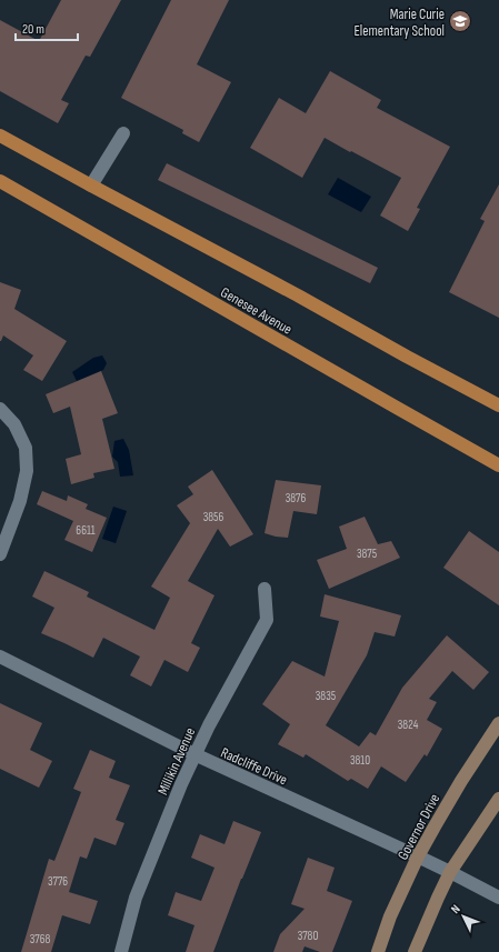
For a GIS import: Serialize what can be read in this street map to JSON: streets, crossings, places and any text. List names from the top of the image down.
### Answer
{
  "streets": {
    "main road": ["Genesee Avenue", "Governor Drive"],
    "street": ["Millikin Avenue", "Radcliffe Drive"]
  },
  "crossings": [
    ["Millikin Avenue", "Radcliffe Drive"],
    ["Radcliffe Drive", "Governor Drive"]
  ],
  "places": {
    "school or university": ["Marie Curie Elementary School"]
  },
  "house_numbers": [
    "3876",
    "3856",
    "6611",
    "3875",
    "3835",
    "3824",
    "3810",
    "3776",
    "3780",
    "3768"
  ],
  "scale_bar": "20 m",
  "north": "top left"
}
